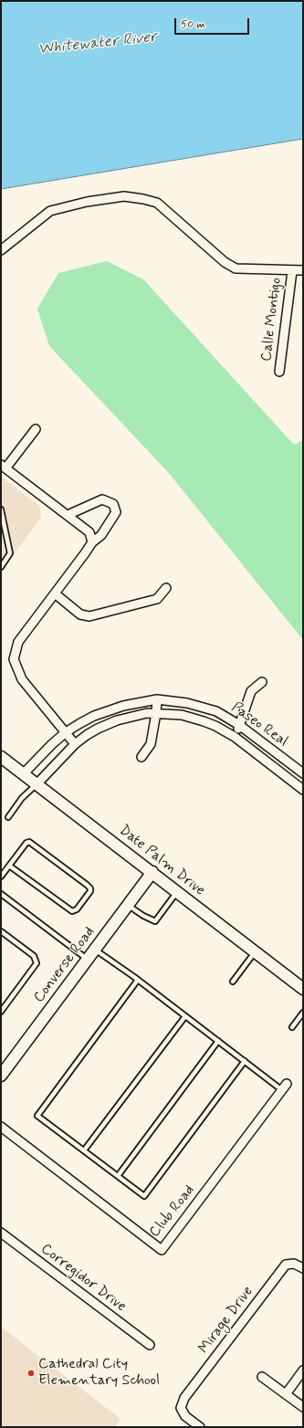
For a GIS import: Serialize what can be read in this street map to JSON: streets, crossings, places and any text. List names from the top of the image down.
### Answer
{
  "streets": {
    "main road": ["Date Palm Drive", "Converse Road"],
    "street": [
      "Calle Montigo",
      "Paseo Real",
      "Club Road",
      "Corregidor Drive",
      "Mirage Drive"
    ]
  },
  "crossings": [
    ["Paseo Real", "Date Palm Drive"],
    ["Date Palm Drive", "Converse Road"]
  ],
  "water": ["Whitewater River"],
  "places": ["Cathedral City Elementary School"],
  "scale_bar": "50 m"
}
